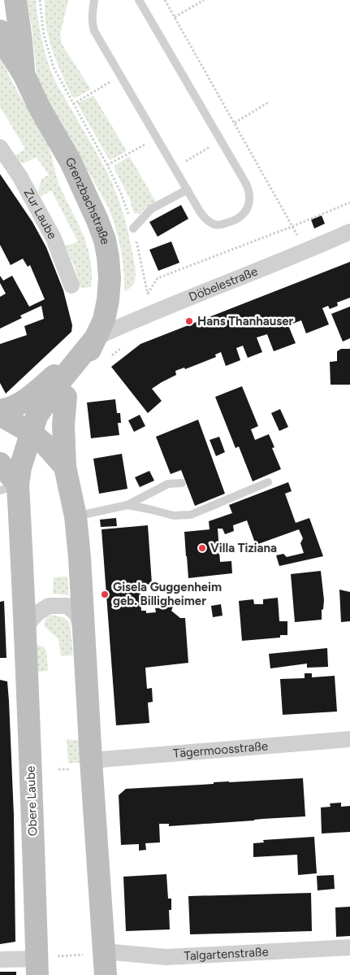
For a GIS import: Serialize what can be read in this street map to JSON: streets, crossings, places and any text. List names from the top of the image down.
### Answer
{
  "streets": {
    "main road": ["Grenzbachstraße", "Döbelestraße", "Obere Laube"],
    "street": ["Zur Laube", "Tägermoosstraße", "Talgartenstraße"]
  },
  "crossings": [
    ["Grenzbachstraße", "Döbelestraße"],
    ["Döbelestraße", "Obere Laube"]
  ],
  "places": ["Hans Thanhauser", "Villa Tiziana", "Gisela Guggenheim geb. Billigheimer"]
}
